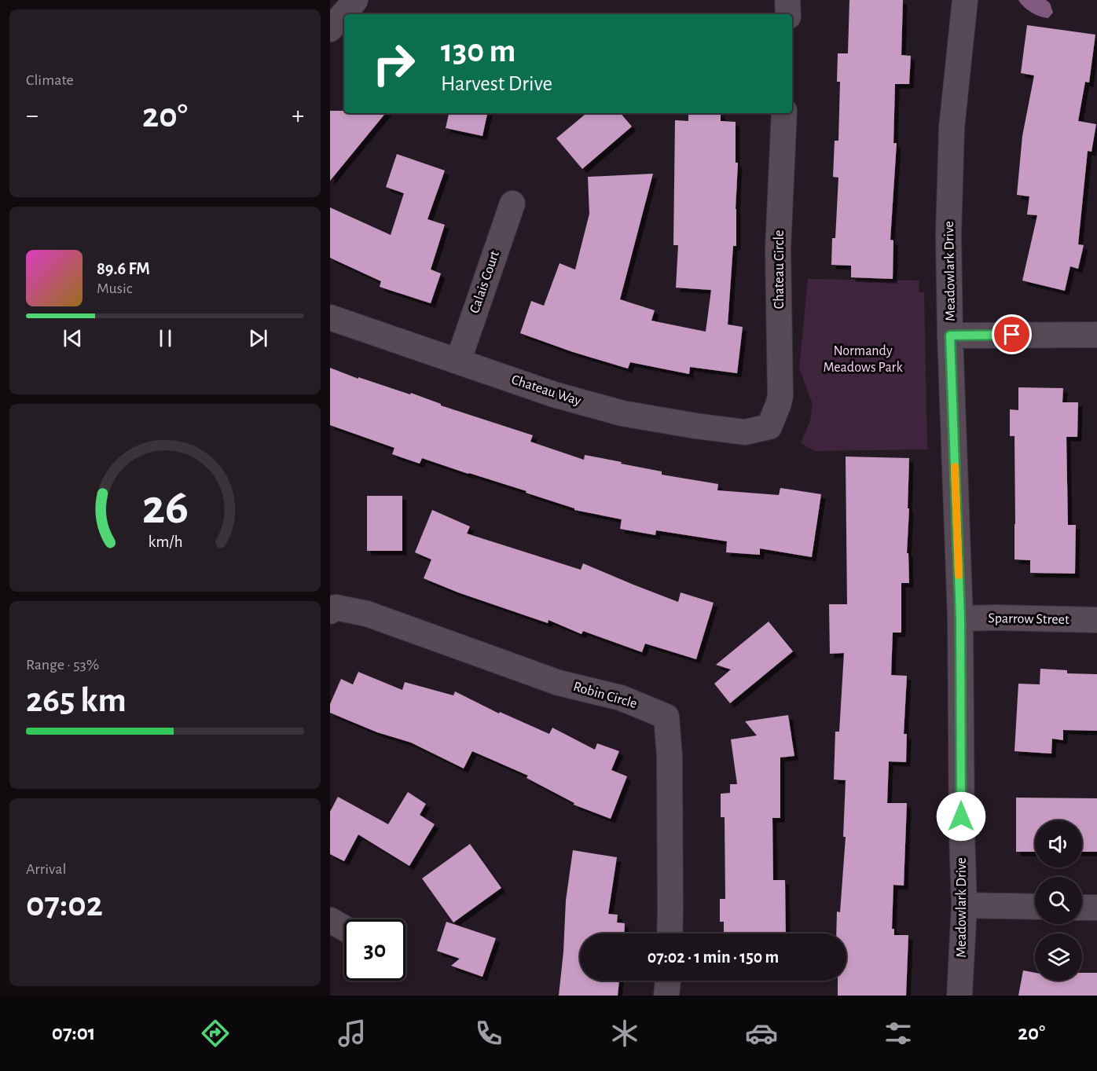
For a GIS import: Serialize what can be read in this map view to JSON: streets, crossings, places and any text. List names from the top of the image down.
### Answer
{
  "streets": {
    "street": [
      "Chateau Circle",
      "Meadowlark Drive",
      "Calais Court",
      "Chateau Way",
      "Sparrow Street",
      "Robin Circle"
    ]
  },
  "crossings": [
    ["Chateau Circle", "Chateau Way"],
    ["Meadowlark Drive", "Sparrow Street"],
    ["Calais Court", "Chateau Way"]
  ],
  "parks": ["Normandy Meadows Park"],
  "page": {
    "tile": [
      "Climate",
      ["Range · 53%", "265 km"],
      ["Arrival", "07:02"]
    ],
    "turn": ["130 m", "Harvest Drive"],
    "heat": ["−", "20°", "+"],
    "song": ["89.6 FM", "Music"],
    "limit": "30",
    "trip": "07:02 · 1 min · 150 m",
    "tabs": ["07:01", "20°"],
    "gauge": ["26", "km/h"]
  }
}
